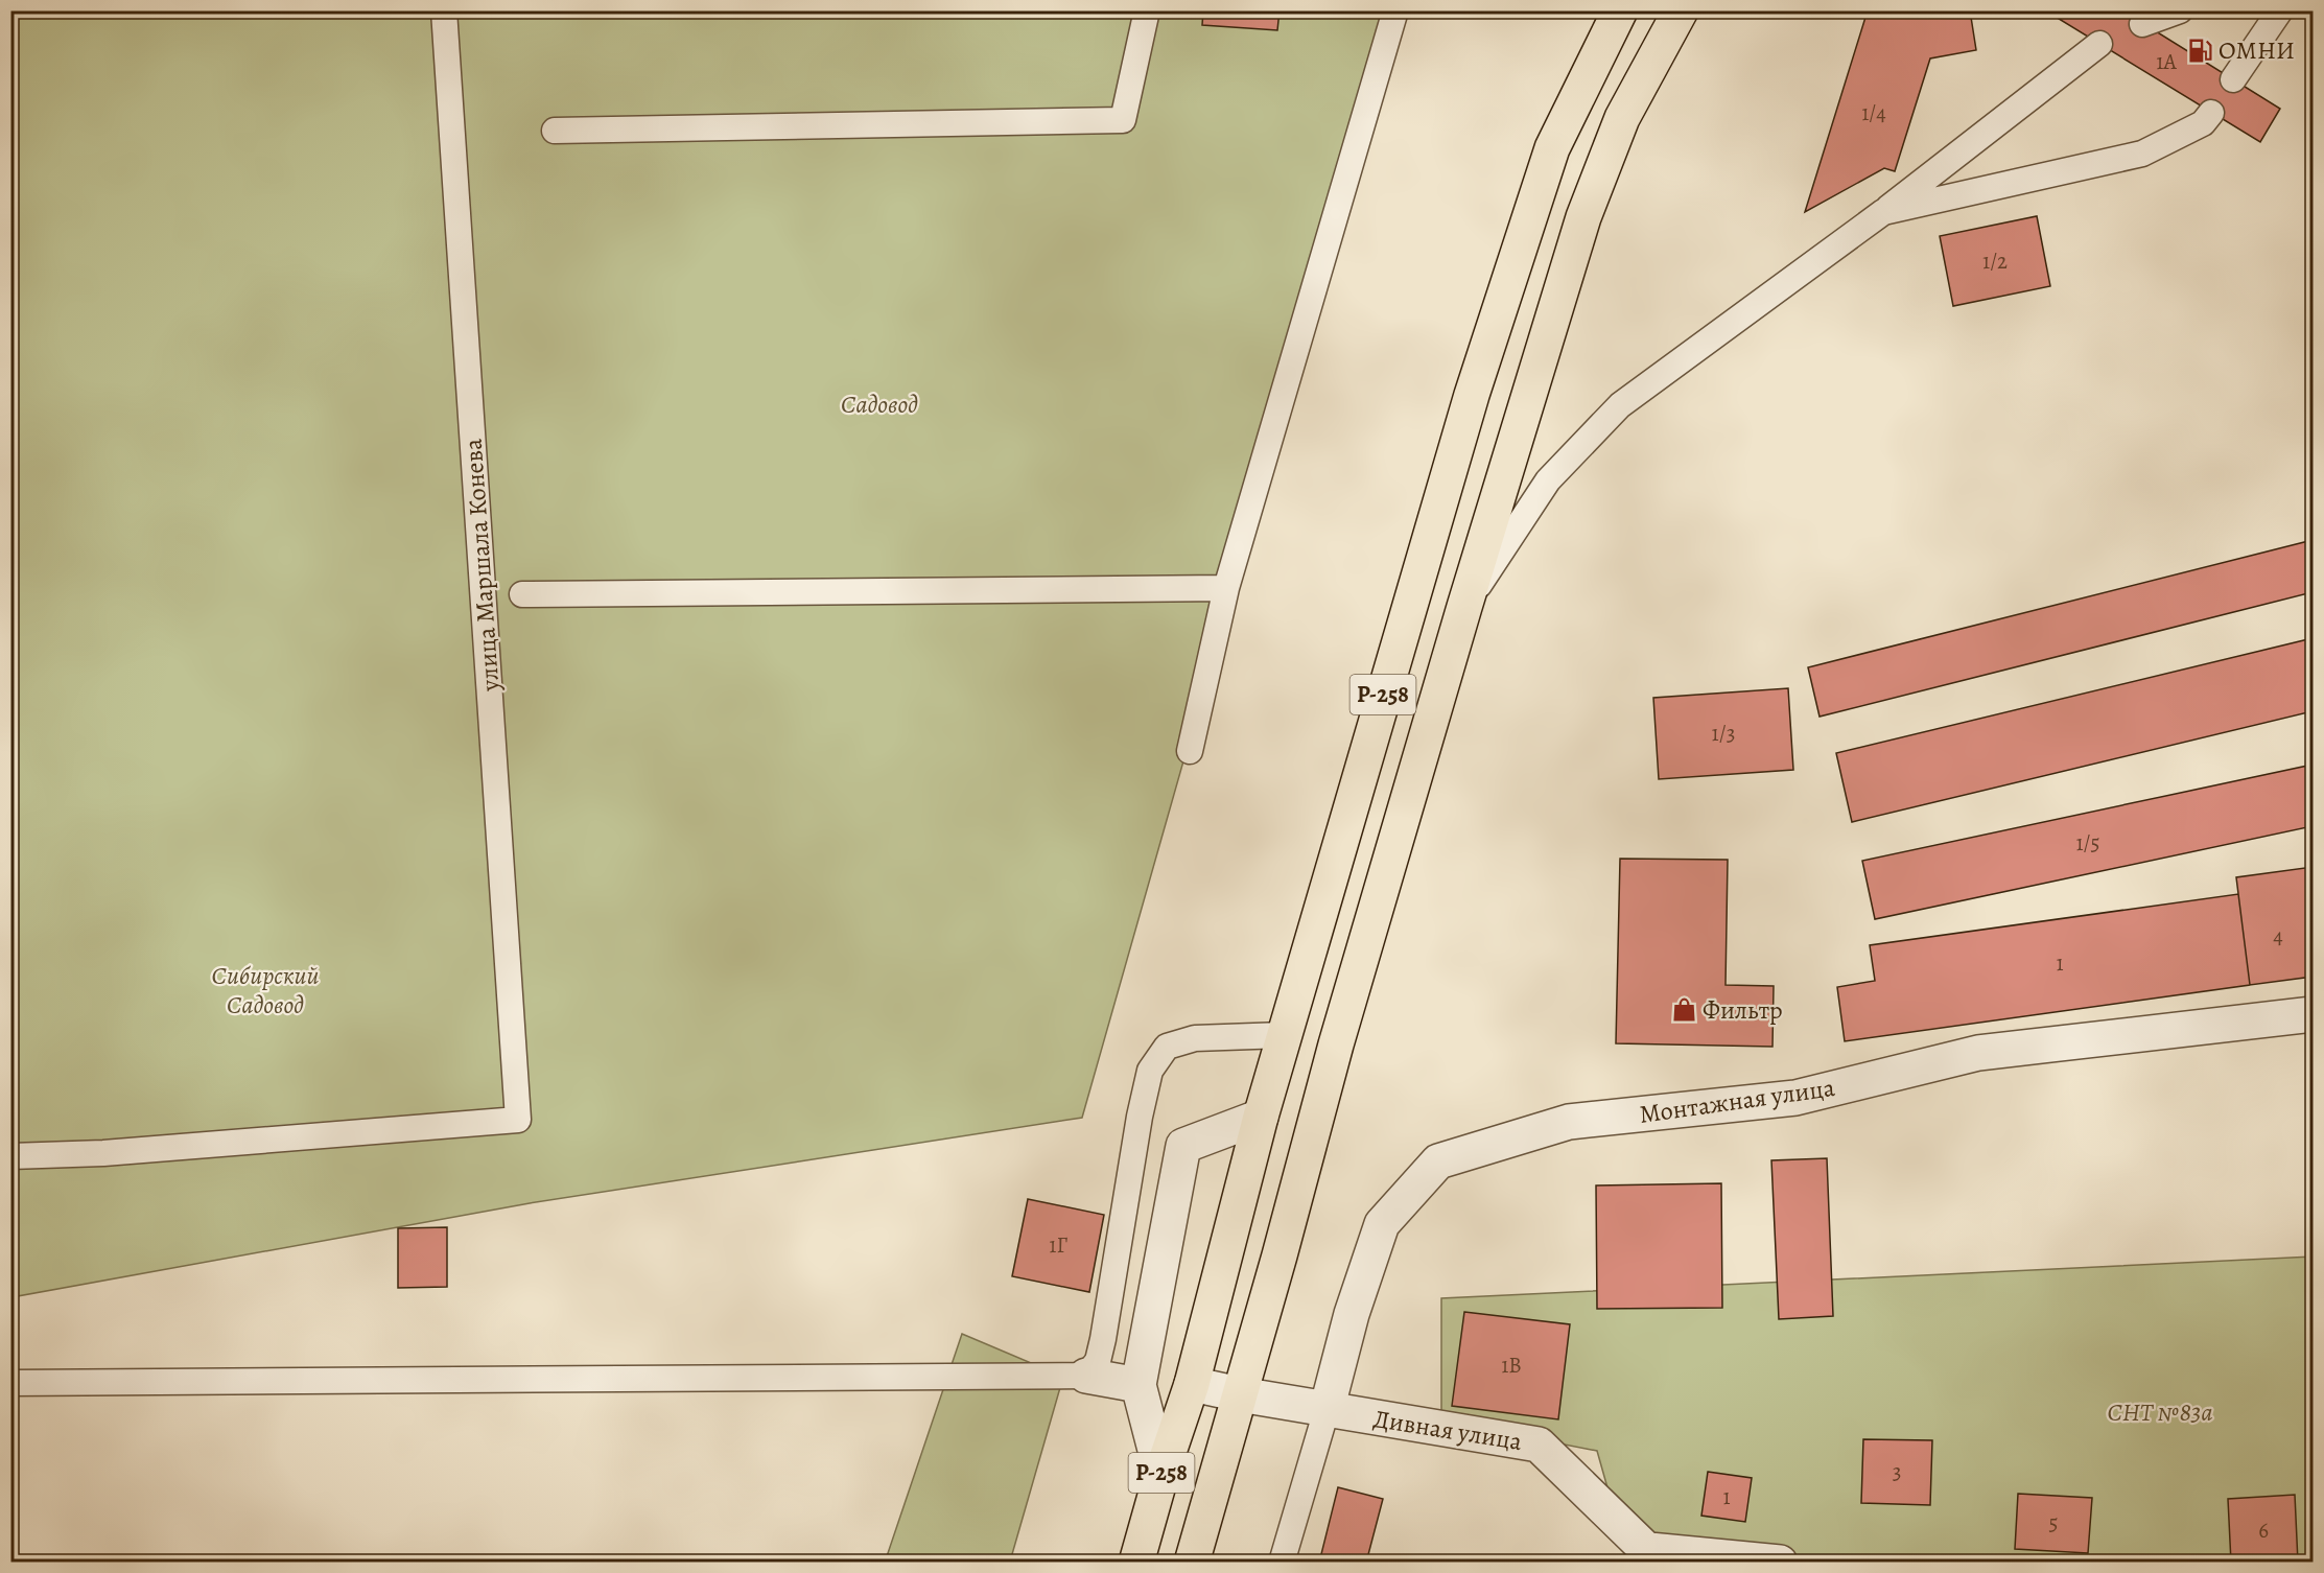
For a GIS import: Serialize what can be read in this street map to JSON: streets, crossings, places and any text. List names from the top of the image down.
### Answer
{
  "streets": {
    "main road": ["Р-258"],
    "street": ["Монтажная улица", "Дивная улица"],
    "lane": ["улица Маршала Конева"]
  },
  "crossings": [
    ["Р-258", "Дивная улица"],
    ["Монтажная улица", "Дивная улица"]
  ],
  "parks": ["Садовод", "Сибирский Садовод", "СНТ №83а"],
  "places": {
    "fuel station": ["ОМНИ"],
    "shop": ["Фильтр"]
  },
  "house_numbers": [
    "1А",
    "1/4",
    "1/2",
    "1/3",
    "1/5",
    "4",
    "1",
    "1Г",
    "1В",
    "3",
    "1",
    "5",
    "6"
  ]
}
